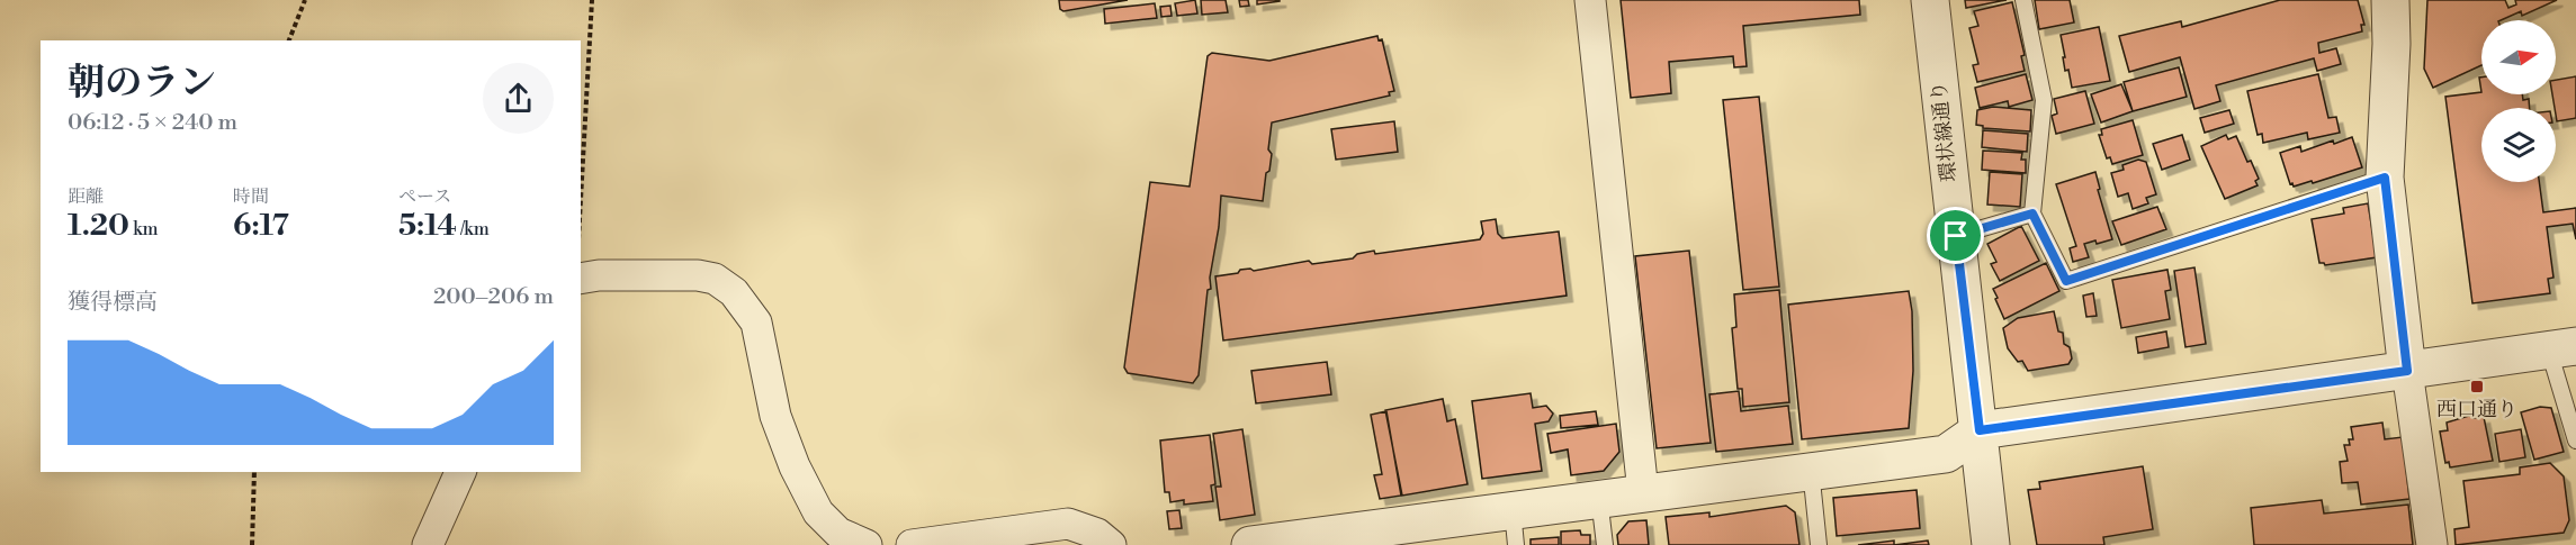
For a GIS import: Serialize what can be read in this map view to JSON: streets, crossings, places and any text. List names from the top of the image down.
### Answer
{
  "streets": {
    "street": ["環状線通り"]
  },
  "places": {
    "transit": ["西口通り"]
  },
  "north": "right",
  "page": {
    "heading": ["朝のラン", "06:12 · 5 × 240 m"],
    "stats": [
      ["距離", "1.20 km"],
      ["時間", "6:17"],
      ["ペース", "5:14 /km"]
    ],
    "chart": ["獲得標高", "200–206 m"]
  }
}
